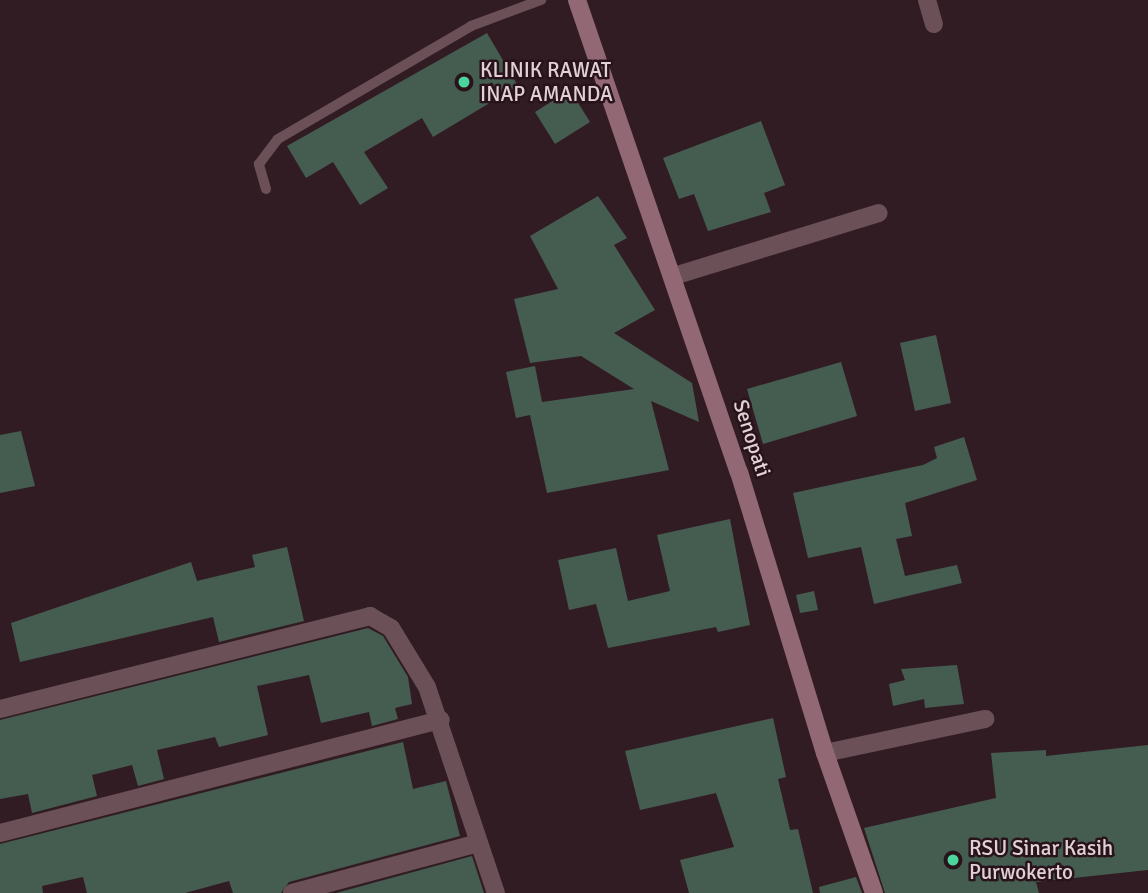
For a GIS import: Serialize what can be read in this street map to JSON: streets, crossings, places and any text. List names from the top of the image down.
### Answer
{
  "streets": {
    "street": ["Senopati"]
  },
  "places": ["KLINIK RAWAT INAP AMANDA", "RSU Sinar Kasih Purwokerto"]
}
